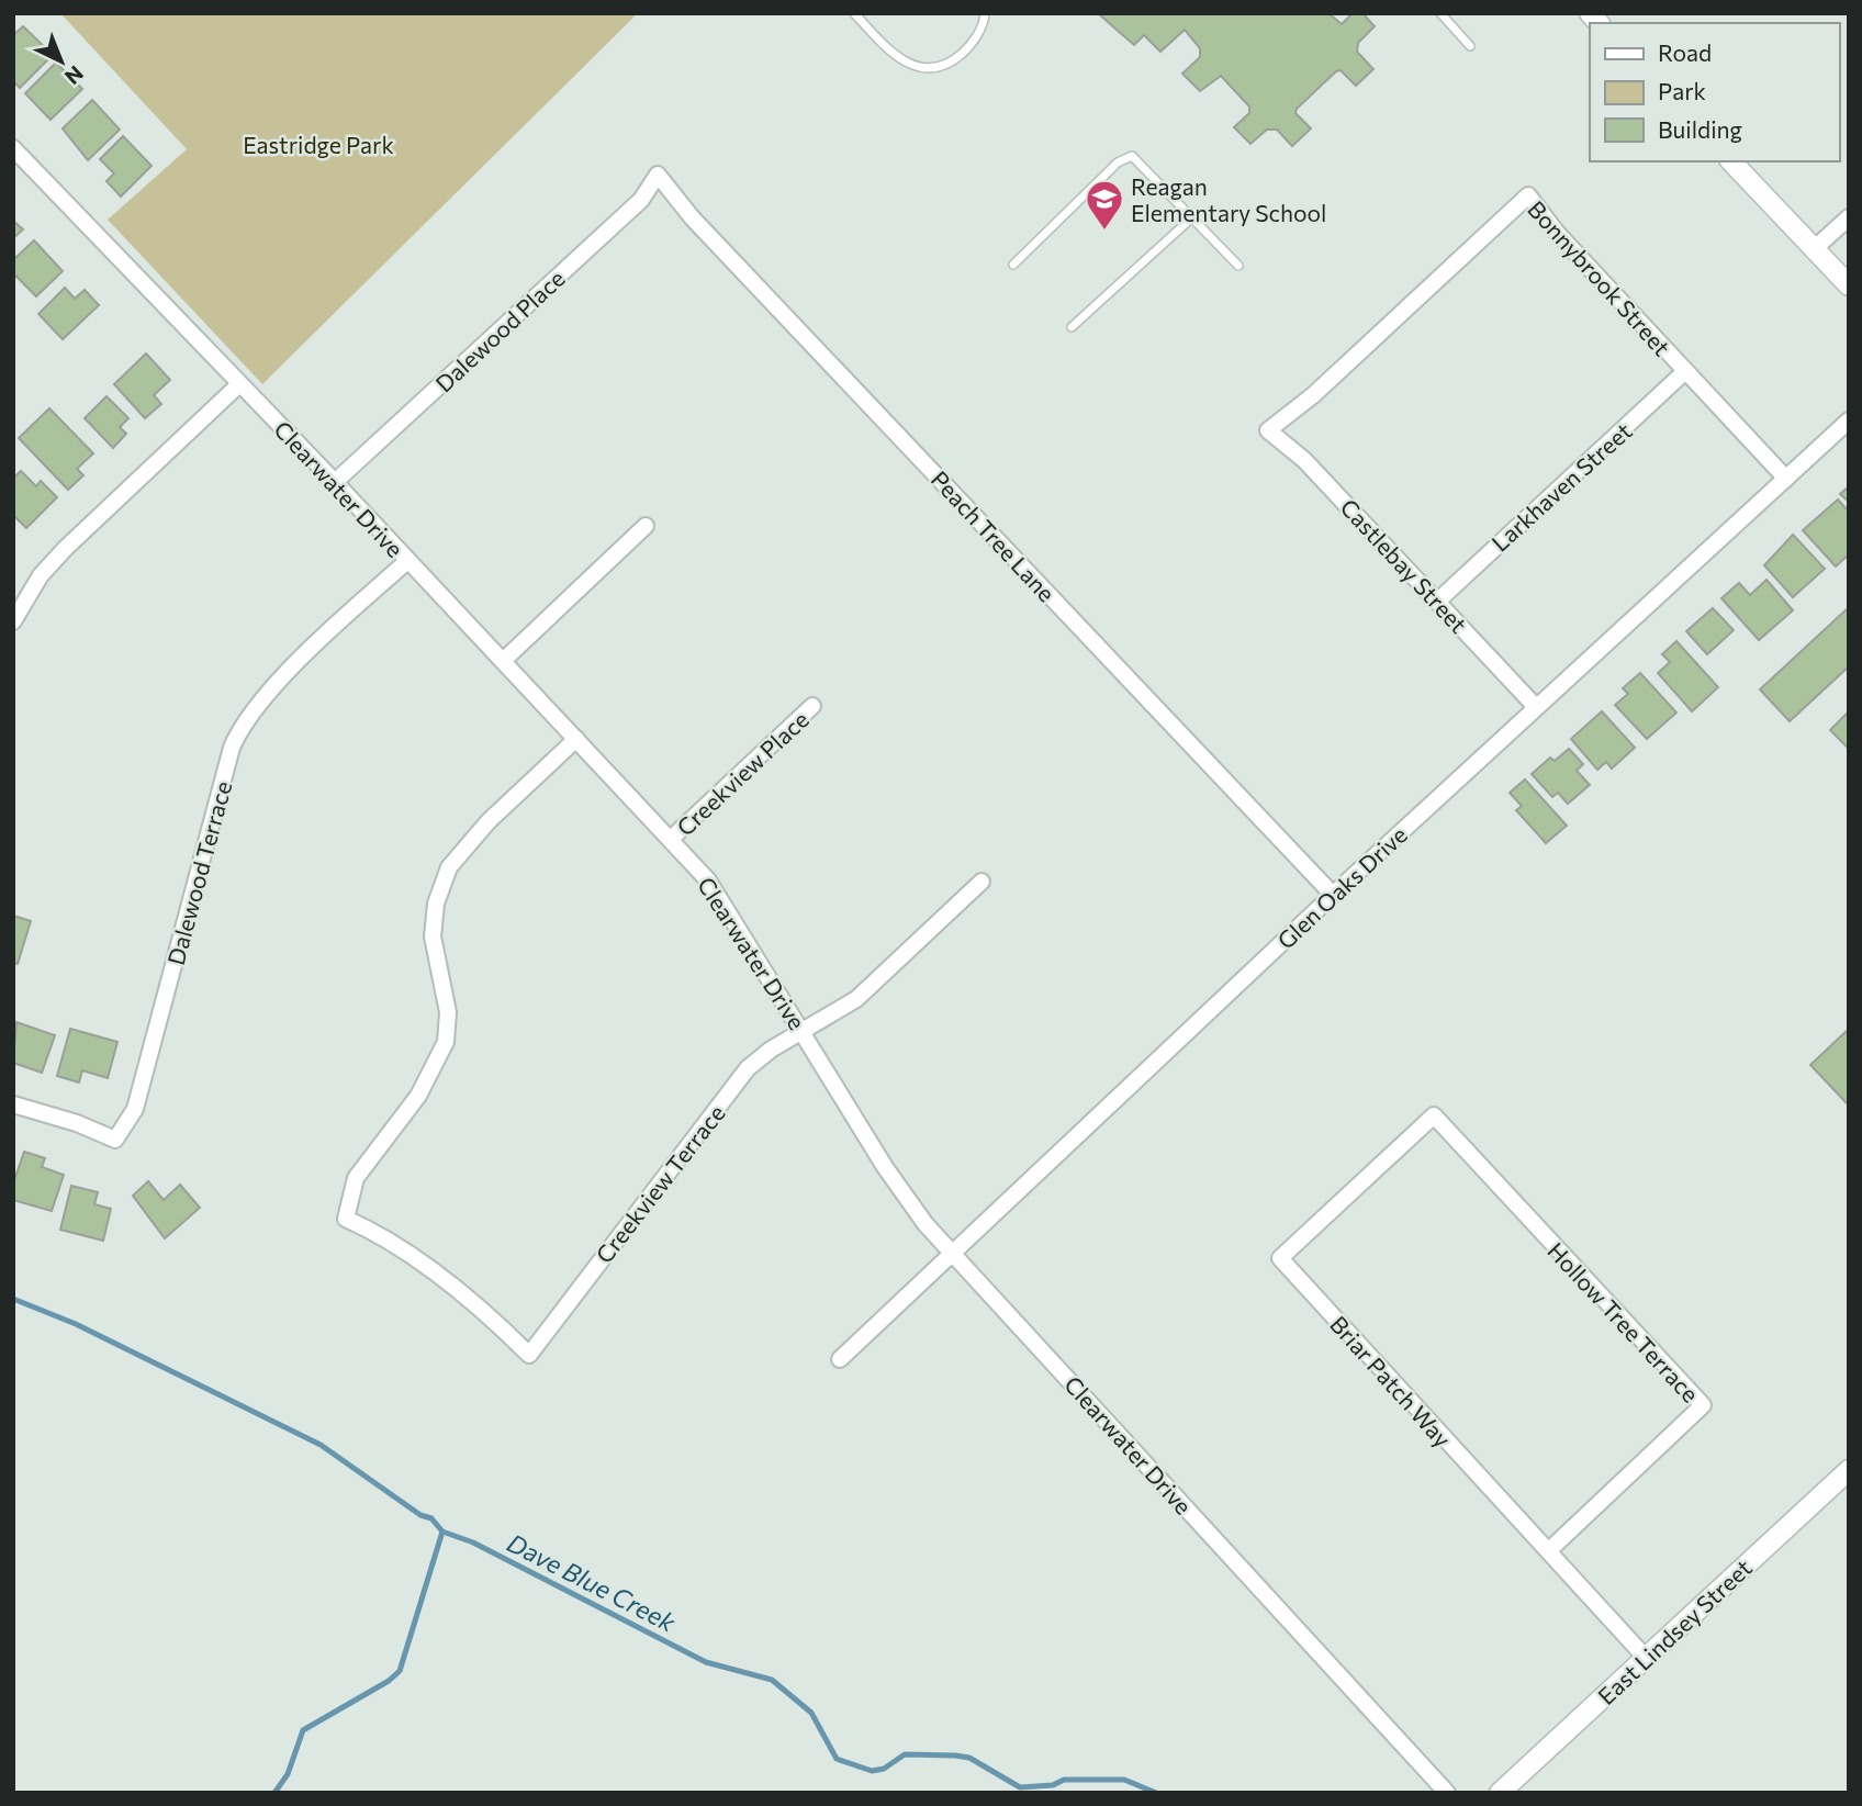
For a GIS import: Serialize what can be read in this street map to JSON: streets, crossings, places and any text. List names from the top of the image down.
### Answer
{
  "streets": {
    "street": [
      "Bonnybrook Street",
      "Dalewood Place",
      "Larkhaven Street",
      "Clearwater Drive",
      "Peach Tree Lane",
      "Castlebay Street",
      "Creekview Place",
      "Dalewood Terrace",
      "Glen Oaks Drive",
      "Creekview Terrace",
      "Hollow Tree Terrace",
      "Briar Patch Way",
      "East Lindsey Street"
    ]
  },
  "crossings": [
    ["Bonnybrook Street", "Larkhaven Street"],
    ["Bonnybrook Street", "Castlebay Street"],
    ["Bonnybrook Street", "Glen Oaks Drive"],
    ["Dalewood Place", "Clearwater Drive"],
    ["Dalewood Place", "Peach Tree Lane"],
    ["Larkhaven Street", "Castlebay Street"],
    ["Clearwater Drive", "Creekview Place"],
    ["Clearwater Drive", "Dalewood Terrace"],
    ["Clearwater Drive", "Glen Oaks Drive"],
    ["Clearwater Drive", "Creekview Terrace"],
    ["Peach Tree Lane", "Glen Oaks Drive"],
    ["Castlebay Street", "Glen Oaks Drive"],
    ["Hollow Tree Terrace", "Briar Patch Way"],
    ["Briar Patch Way", "East Lindsey Street"]
  ],
  "water": ["Dave Blue Creek"],
  "parks": ["Eastridge Park"],
  "places": {
    "school or university": ["Reagan Elementary School"]
  },
  "legend": ["Road", "Park", "Building"],
  "north": "bottom right"
}
